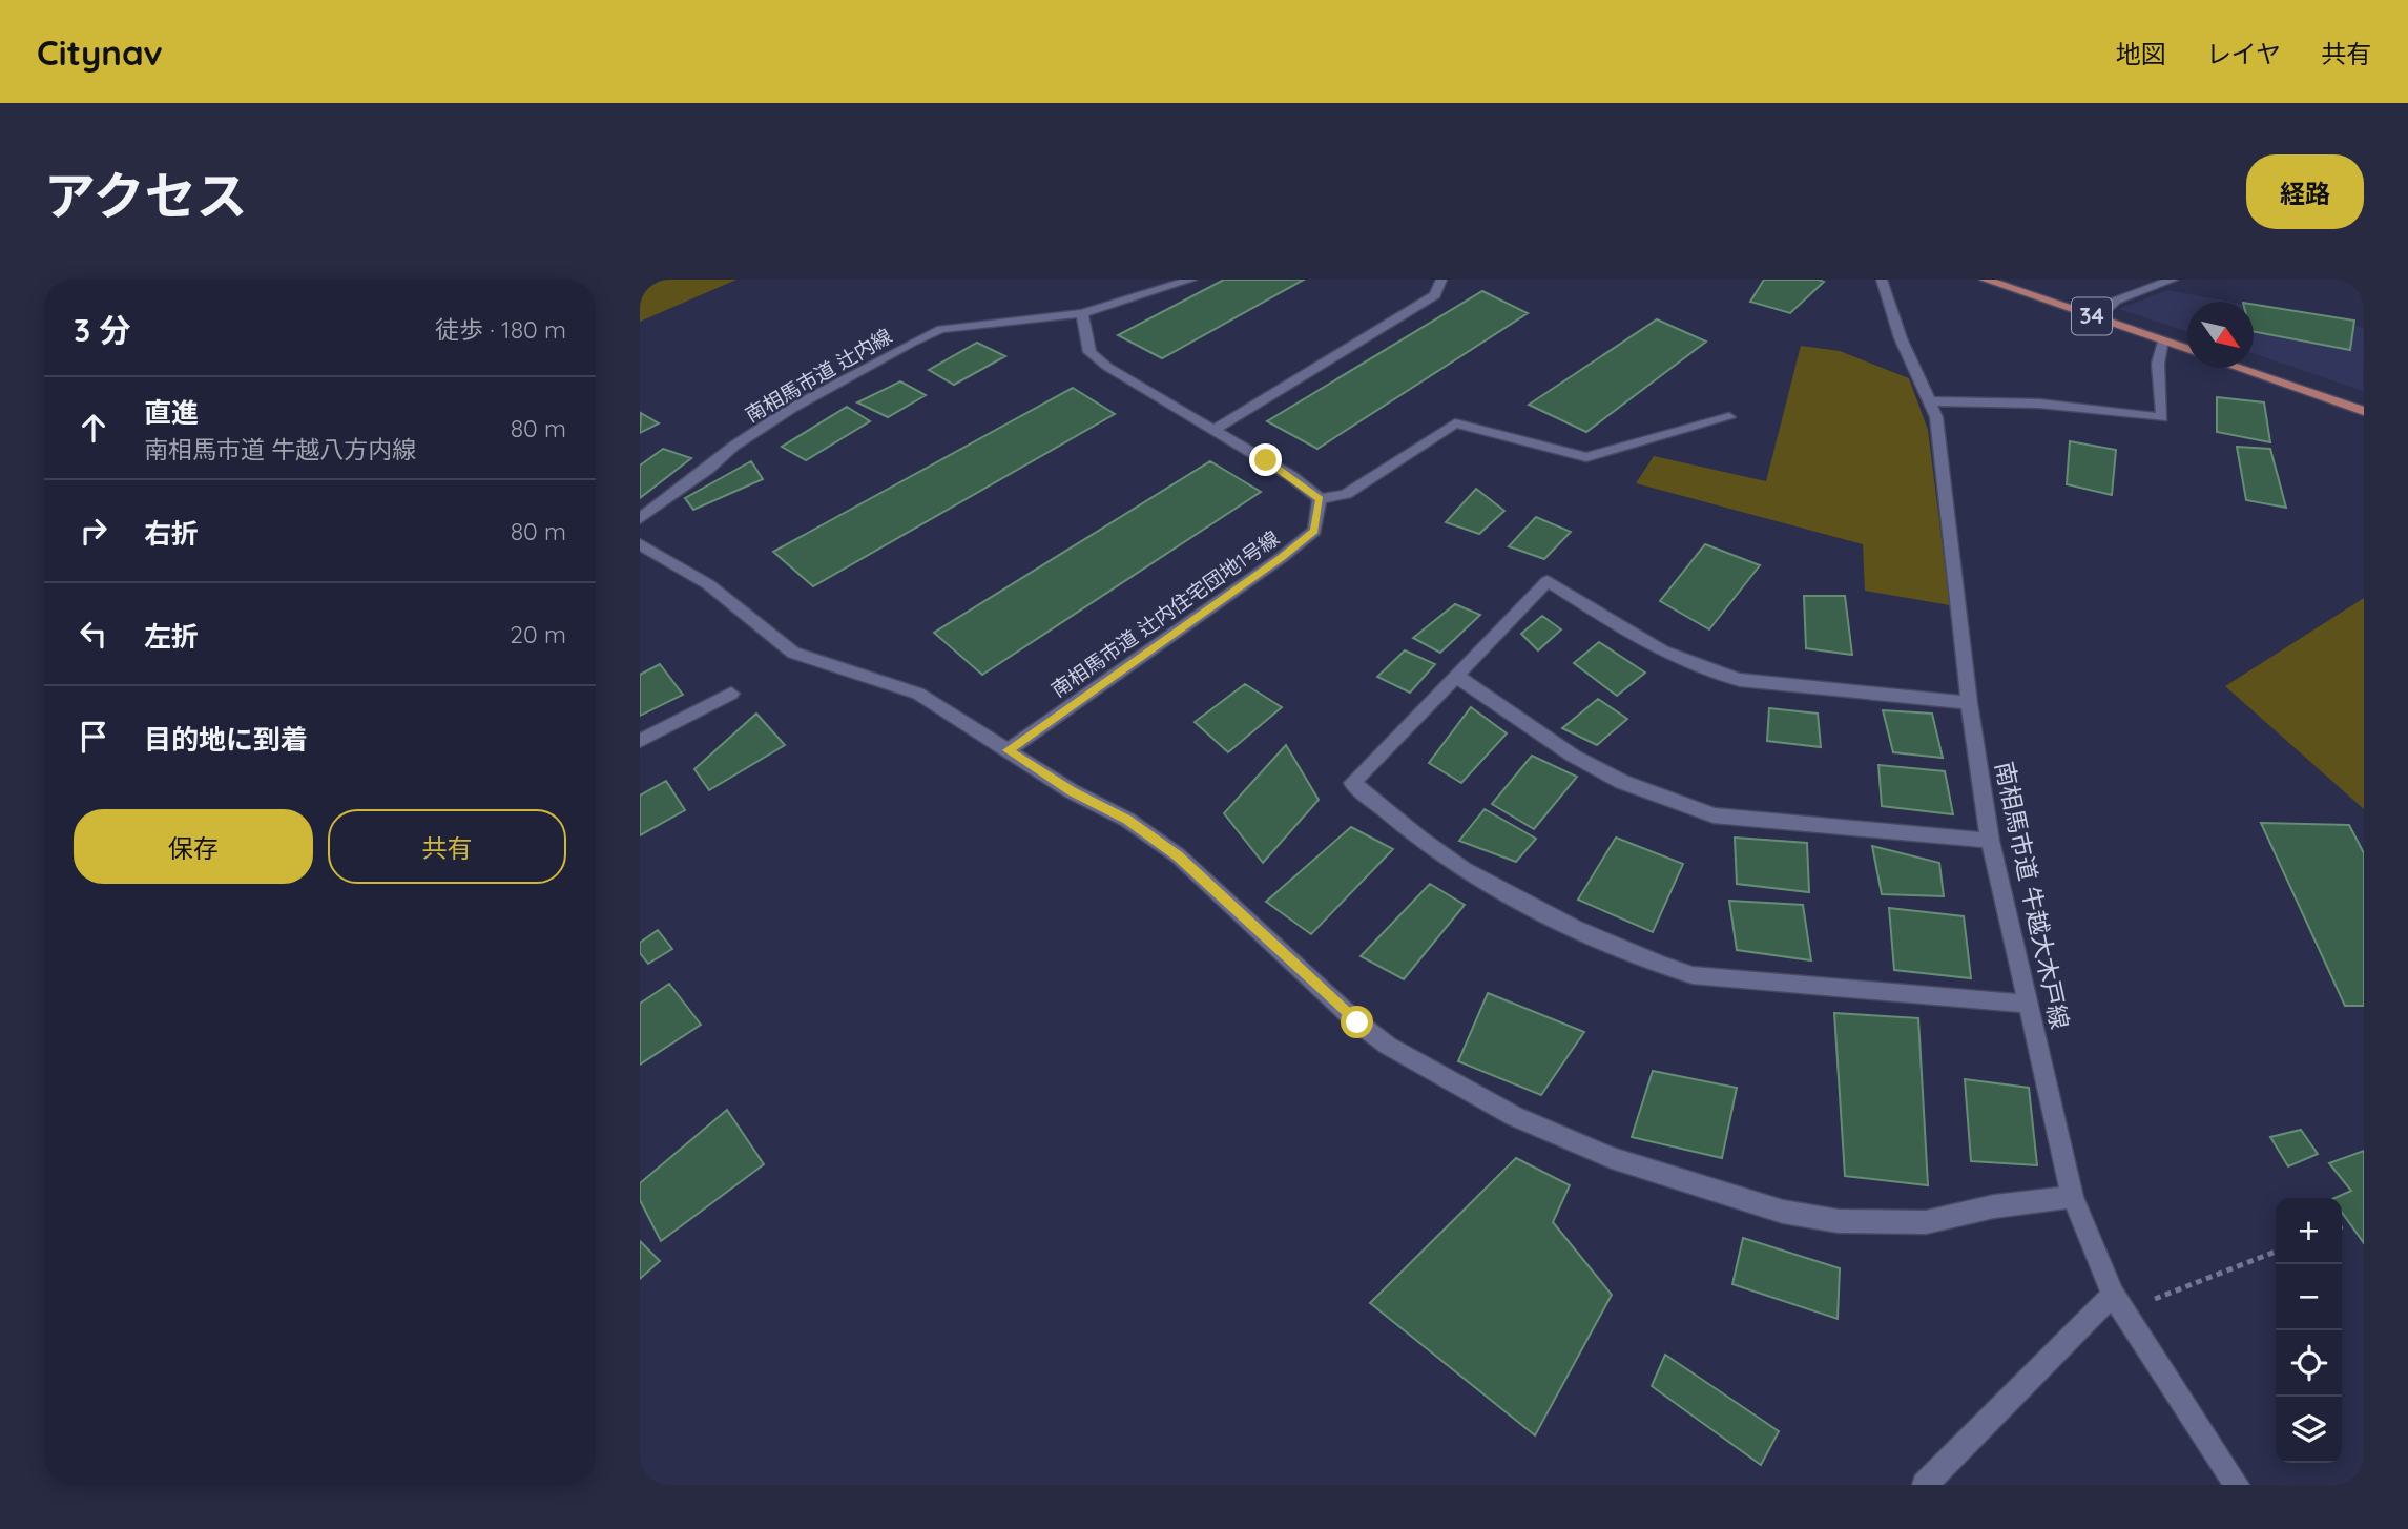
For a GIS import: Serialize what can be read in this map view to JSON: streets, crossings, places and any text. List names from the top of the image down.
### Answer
{
  "streets": {
    "main road": ["34"],
    "street": ["南相馬市道 辻内線", "南相馬市道 辻内住宅団地1号線", "南相馬市道 牛越大木戸線"]
  },
  "north": "bottom right",
  "page": {
    "header": "Citynav",
    "nav": ["地図", "レイヤ", "共有"],
    "title": "アクセス",
    "buttons": [
      "経路",
      ["保存", "共有"]
    ],
    "heading": ["3 分", "徒歩 · 180 m"],
    "list": [
      ["直進", "南相馬市道 牛越八方内線", "80 m"],
      ["右折", "80 m"],
      ["左折", "20 m"],
      "目的地に到着"
    ],
    "map_buttons": ["+", "−"]
  }
}
